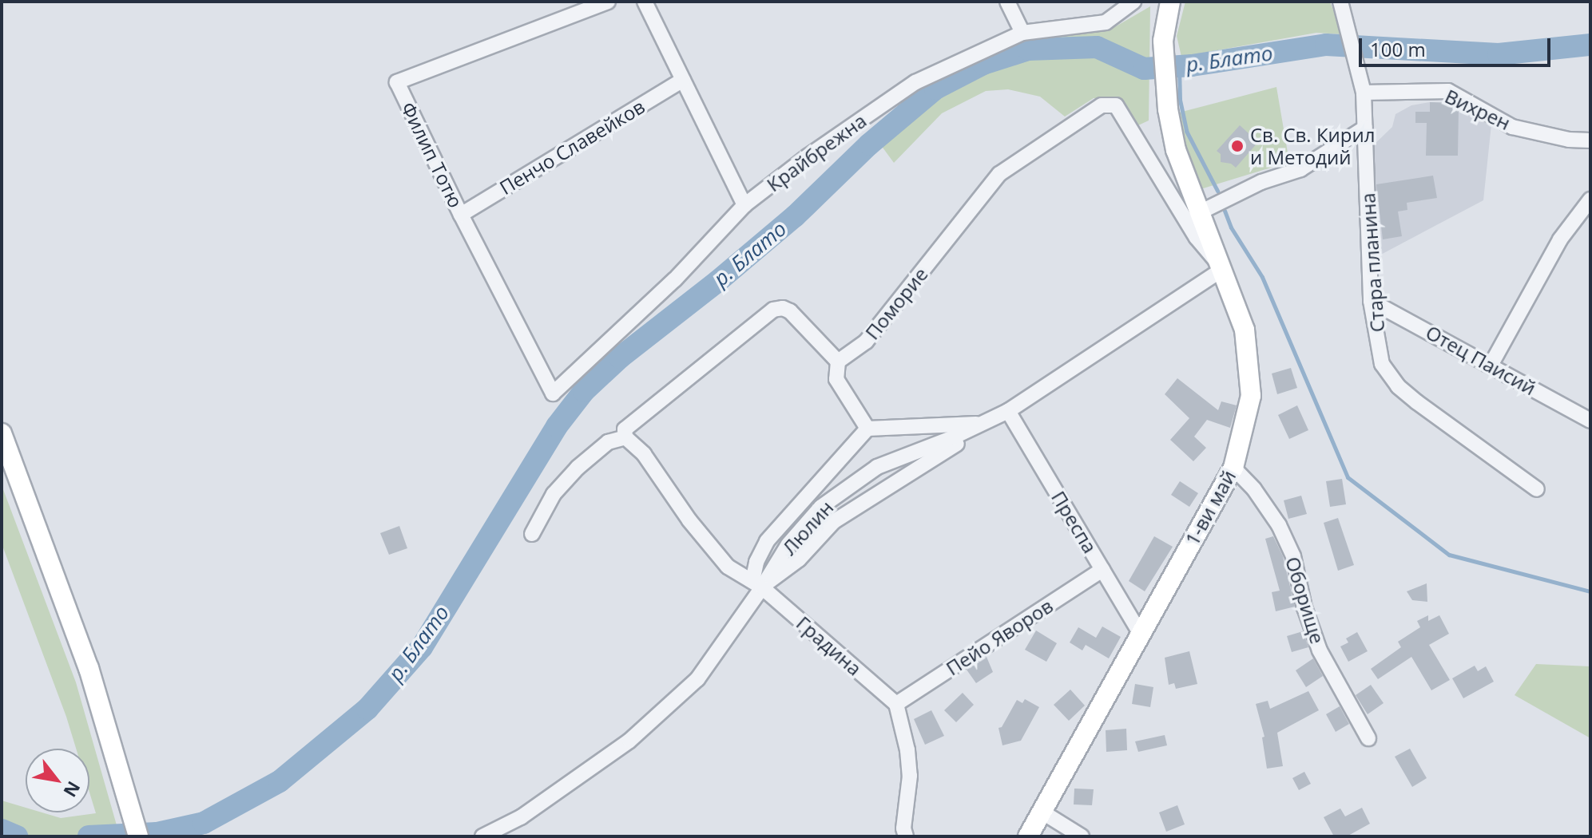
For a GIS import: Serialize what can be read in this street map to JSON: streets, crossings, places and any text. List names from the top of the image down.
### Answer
{
  "streets": {
    "street": [
      "Вихрен",
      "Пенчо Славейков",
      "Крайбрежна",
      "Филип Тотю",
      "Стара планина",
      "Поморие",
      "Отец Паисий",
      "1-ви май",
      "Преспа",
      "Люлин",
      "Оборище",
      "Пейо Яворов",
      "Градина"
    ]
  },
  "crossings": [
    ["Вихрен", "Стара планина"],
    ["Пенчо Славейков", "Филип Тотю"],
    ["Крайбрежна", "Филип Тотю"],
    ["Стара планина", "Отец Паисий"],
    ["Поморие", "1-ви май"],
    ["Поморие", "Люлин"],
    ["1-ви май", "Преспа"],
    ["1-ви май", "Люлин"],
    ["1-ви май", "Оборище"],
    ["Преспа", "Люлин"],
    ["Преспа", "Пейо Яворов"],
    ["Люлин", "Градина"],
    ["Пейо Яворов", "Градина"]
  ],
  "water": ["р. Блато"],
  "places": ["Св. Св. Кирил и Методий"],
  "scale_bar": "100 m",
  "north": "bottom right"
}
